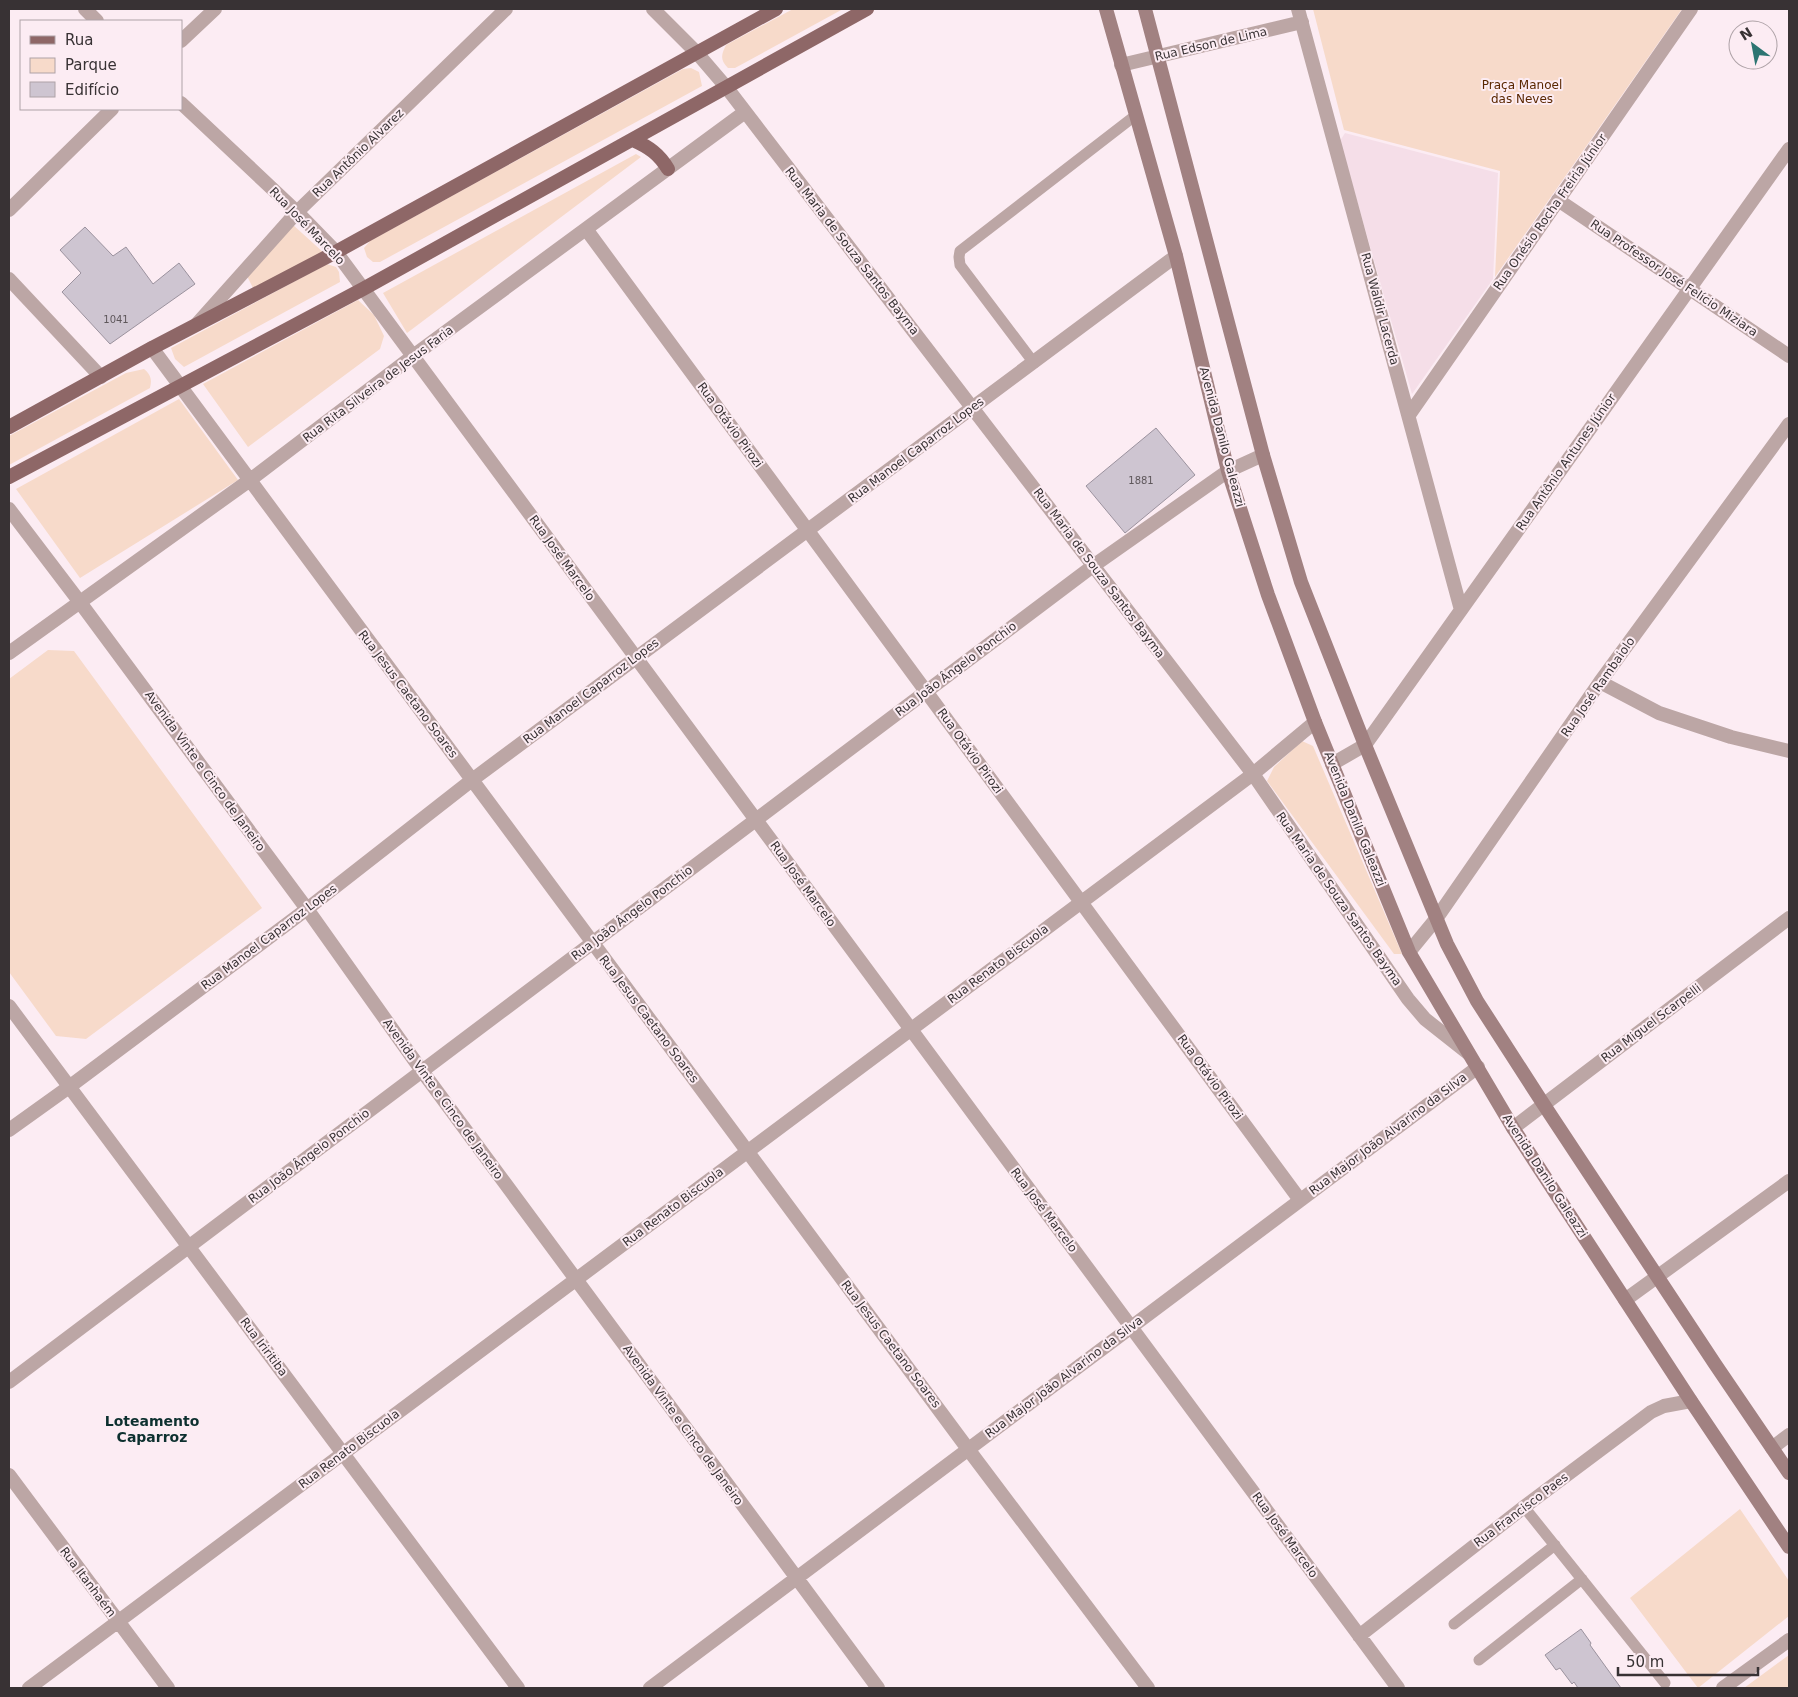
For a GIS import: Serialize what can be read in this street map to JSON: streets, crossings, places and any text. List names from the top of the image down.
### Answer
{
  "streets": {
    "main road": ["Avenida Danilo Galeazzi"],
    "street": [
      "Rua Edson de Lima",
      "Rua Antônio Alvarez",
      "Rua Onésio Rocha Freiria Júnior",
      "Rua José Marcelo",
      "Rua Maria de Souza Santos Bayma",
      "Rua Professor José Felício Miziara",
      "Rua Waldir Lacerda",
      "Rua Rita Silveira de Jesus Faria",
      "Rua Otávio Pirozi",
      "Rua Manoel Caparroz Lopes",
      "Rua Antônio Antunes Júnior",
      "Rua João Ângelo Ponchio",
      "Rua José Rambaiolo",
      "Rua Jesus Caetano Soares",
      "Avenida Vinte e Cinco de Janeiro",
      "Rua Renato Biscuola",
      "Rua Miguel Scarpelli",
      "Rua Major João Alvarino da Silva",
      "Rua Iriritiba",
      "Rua Francisco Paes",
      "Rua Itanhaém"
    ]
  },
  "crossings": [
    ["Rua Edson de Lima", "Rua Waldir Lacerda"],
    ["Rua Edson de Lima", "Avenida Danilo Galeazzi"],
    ["Rua Antônio Alvarez", "Rua José Marcelo"],
    ["Rua Onésio Rocha Freiria Júnior", "Rua Professor José Felício Miziara"],
    ["Rua Onésio Rocha Freiria Júnior", "Rua Waldir Lacerda"],
    ["Rua José Marcelo", "Rua Rita Silveira de Jesus Faria"],
    ["Rua José Marcelo", "Rua Manoel Caparroz Lopes"],
    ["Rua José Marcelo", "Rua João Ângelo Ponchio"],
    ["Rua José Marcelo", "Rua Renato Biscuola"],
    ["Rua José Marcelo", "Rua Major João Alvarino da Silva"],
    ["Rua José Marcelo", "Rua Francisco Paes"],
    ["Rua Maria de Souza Santos Bayma", "Rua Rita Silveira de Jesus Faria"],
    ["Rua Maria de Souza Santos Bayma", "Avenida Danilo Galeazzi"],
    ["Rua Maria de Souza Santos Bayma", "Rua Manoel Caparroz Lopes"],
    ["Rua Maria de Souza Santos Bayma", "Rua João Ângelo Ponchio"],
    ["Rua Maria de Souza Santos Bayma", "Rua Renato Biscuola"],
    ["Rua Maria de Souza Santos Bayma", "Rua Major João Alvarino da Silva"],
    ["Rua Professor José Felício Miziara", "Rua Antônio Antunes Júnior"],
    ["Rua Waldir Lacerda", "Rua Antônio Antunes Júnior"],
    ["Rua Rita Silveira de Jesus Faria", "Rua Otávio Pirozi"],
    ["Rua Rita Silveira de Jesus Faria", "Rua Jesus Caetano Soares"],
    ["Rua Rita Silveira de Jesus Faria", "Avenida Vinte e Cinco de Janeiro"],
    ["Rua Otávio Pirozi", "Rua Manoel Caparroz Lopes"],
    ["Rua Otávio Pirozi", "Rua João Ângelo Ponchio"],
    ["Rua Otávio Pirozi", "Rua Renato Biscuola"],
    ["Rua Otávio Pirozi", "Rua Major João Alvarino da Silva"],
    ["Avenida Danilo Galeazzi", "Rua Manoel Caparroz Lopes"],
    ["Avenida Danilo Galeazzi", "Rua Antônio Antunes Júnior"],
    ["Avenida Danilo Galeazzi", "Rua João Ângelo Ponchio"],
    ["Avenida Danilo Galeazzi", "Rua José Rambaiolo"],
    ["Avenida Danilo Galeazzi", "Rua Renato Biscuola"],
    ["Avenida Danilo Galeazzi", "Rua Miguel Scarpelli"],
    ["Avenida Danilo Galeazzi", "Rua Major João Alvarino da Silva"],
    ["Avenida Danilo Galeazzi", "Rua Francisco Paes"],
    ["Rua Manoel Caparroz Lopes", "Rua Jesus Caetano Soares"],
    ["Rua Manoel Caparroz Lopes", "Avenida Vinte e Cinco de Janeiro"],
    ["Rua Manoel Caparroz Lopes", "Rua Iriritiba"],
    ["Rua João Ângelo Ponchio", "Rua Jesus Caetano Soares"],
    ["Rua João Ângelo Ponchio", "Avenida Vinte e Cinco de Janeiro"],
    ["Rua João Ângelo Ponchio", "Rua Iriritiba"],
    ["Rua Jesus Caetano Soares", "Rua Renato Biscuola"],
    ["Rua Jesus Caetano Soares", "Rua Major João Alvarino da Silva"],
    ["Avenida Vinte e Cinco de Janeiro", "Rua Renato Biscuola"],
    ["Avenida Vinte e Cinco de Janeiro", "Rua Major João Alvarino da Silva"],
    ["Rua Renato Biscuola", "Rua Iriritiba"],
    ["Rua Renato Biscuola", "Rua Itanhaém"]
  ],
  "districts": ["Loteamento Caparroz"],
  "parks": ["Praça Manoel das Neves"],
  "house_numbers": ["1041", "1881"],
  "legend": ["Rua", "Parque", "Edifício"],
  "scale_bar": "50 m",
  "north": "top left"
}
